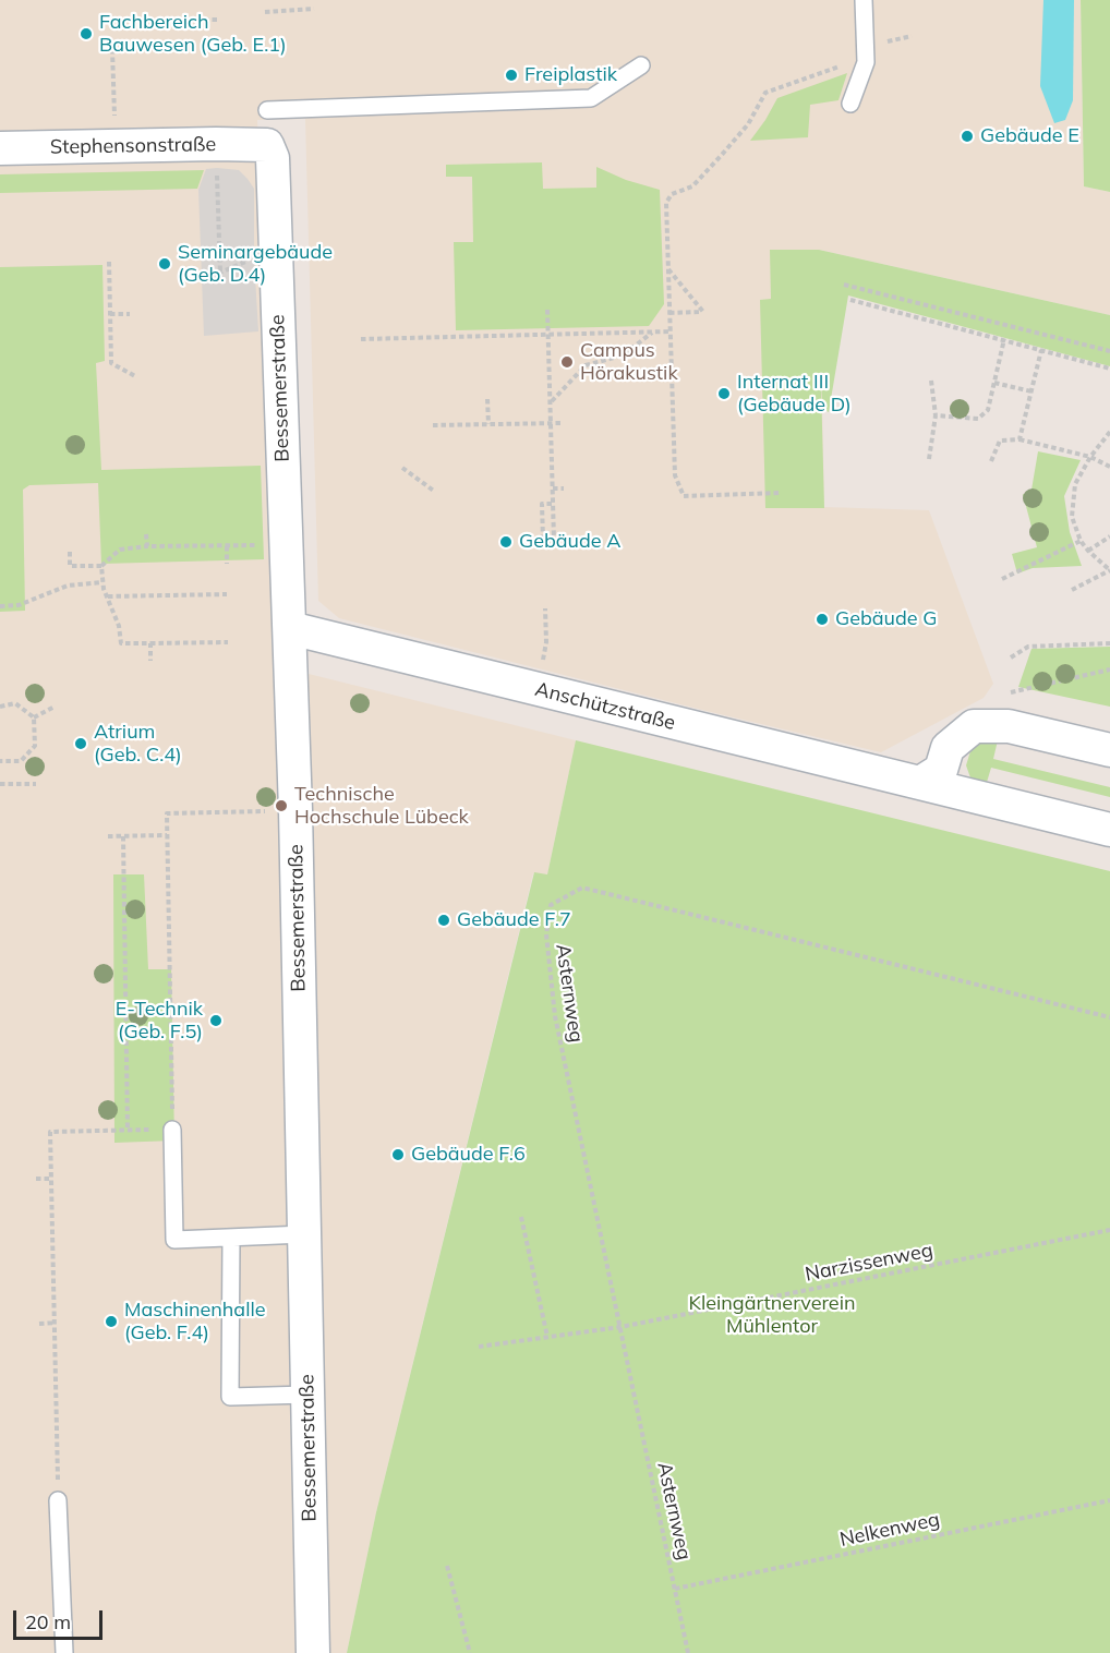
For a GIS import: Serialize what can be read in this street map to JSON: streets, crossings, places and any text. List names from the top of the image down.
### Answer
{
  "streets": {
    "street": ["Stephensonstraße", "Bessemerstraße", "Anschützstraße"],
    "path": ["Asternweg", "Narzissenweg", "Nelkenweg"]
  },
  "crossings": [
    ["Stephensonstraße", "Bessemerstraße"],
    ["Bessemerstraße", "Anschützstraße"],
    ["Asternweg", "Narzissenweg"],
    ["Asternweg", "Nelkenweg"]
  ],
  "parks": ["Kleingärtnerverein Mühlentor"],
  "places": [
    "Fachbereich Bauwesen (Geb. E.1)",
    "Freiplastik",
    "Gebäude E",
    "Seminargebäude (Geb. D.4)",
    "Campus Hörakustik",
    "Internat III (Gebäude D)",
    "Gebäude A",
    "Gebäude G",
    "Atrium (Geb. C.4)",
    "Technische Hochschule Lübeck",
    "Gebäude F.7",
    "E-Technik (Geb. F.5)",
    "Gebäude F.6",
    "Maschinenhalle (Geb. F.4)"
  ],
  "scale_bar": "20 m"
}
